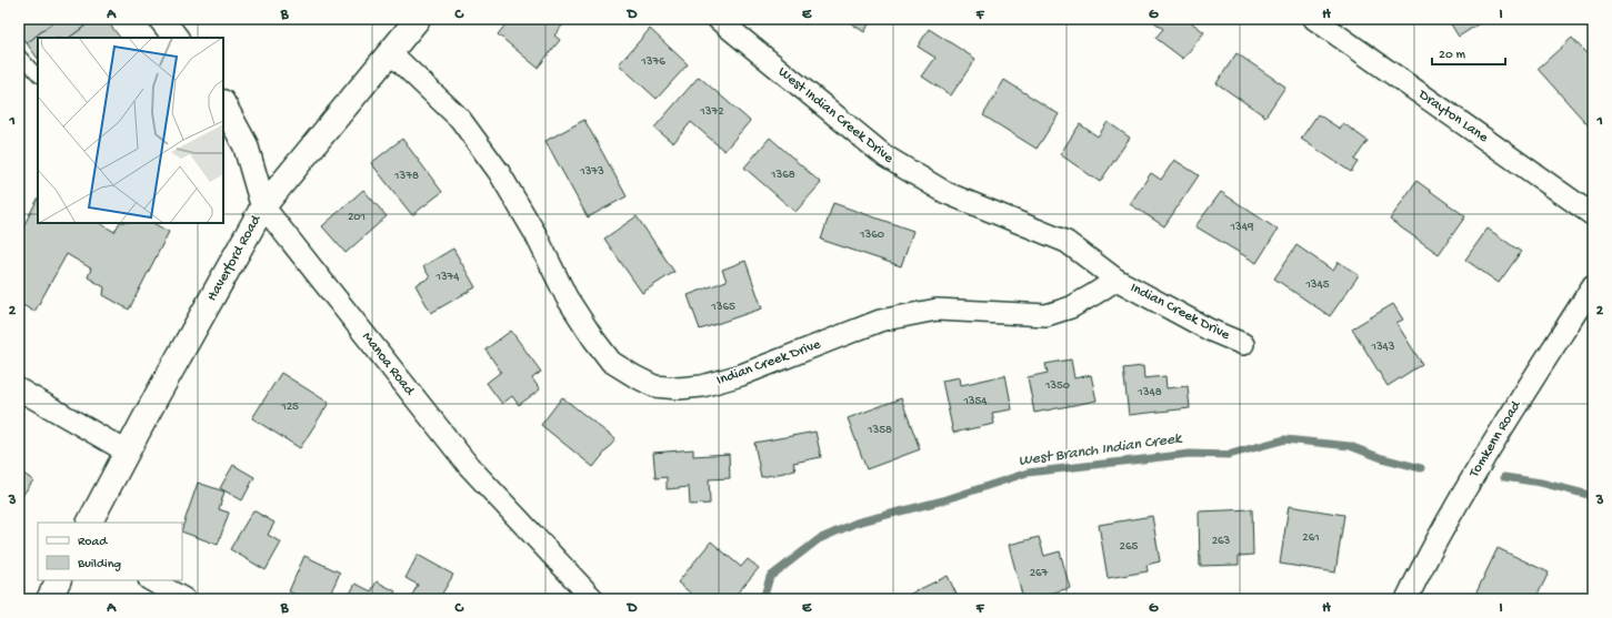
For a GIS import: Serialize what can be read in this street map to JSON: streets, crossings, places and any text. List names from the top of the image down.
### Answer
{
  "streets": {
    "main road": ["Haverford Road", "Manoa Road"],
    "street": [
      "West Indian Creek Drive",
      "Drayton Lane",
      "Indian Creek Drive",
      "Tomkenn Road"
    ]
  },
  "crossings": [
    ["West Indian Creek Drive", "Indian Creek Drive"],
    ["Haverford Road", "Indian Creek Drive"],
    ["Haverford Road", "Manoa Road"]
  ],
  "water": ["West Branch Indian Creek"],
  "house_numbers": [
    "1376",
    "1372",
    "1373",
    "1368",
    "1378",
    "201",
    "1349",
    "1360",
    "1374",
    "1345",
    "1365",
    "1343",
    "1350",
    "1348",
    "1354",
    "125",
    "1358",
    "261",
    "263",
    "265",
    "267"
  ],
  "legend": ["Road", "Building"],
  "scale_bar": "20 m",
  "grid": {
    "columns": [
      "A",
      "B",
      "C",
      "D",
      "E",
      "F",
      "G",
      "H",
      "I"
    ],
    "rows": ["1", "2", "3"]
  }
}
